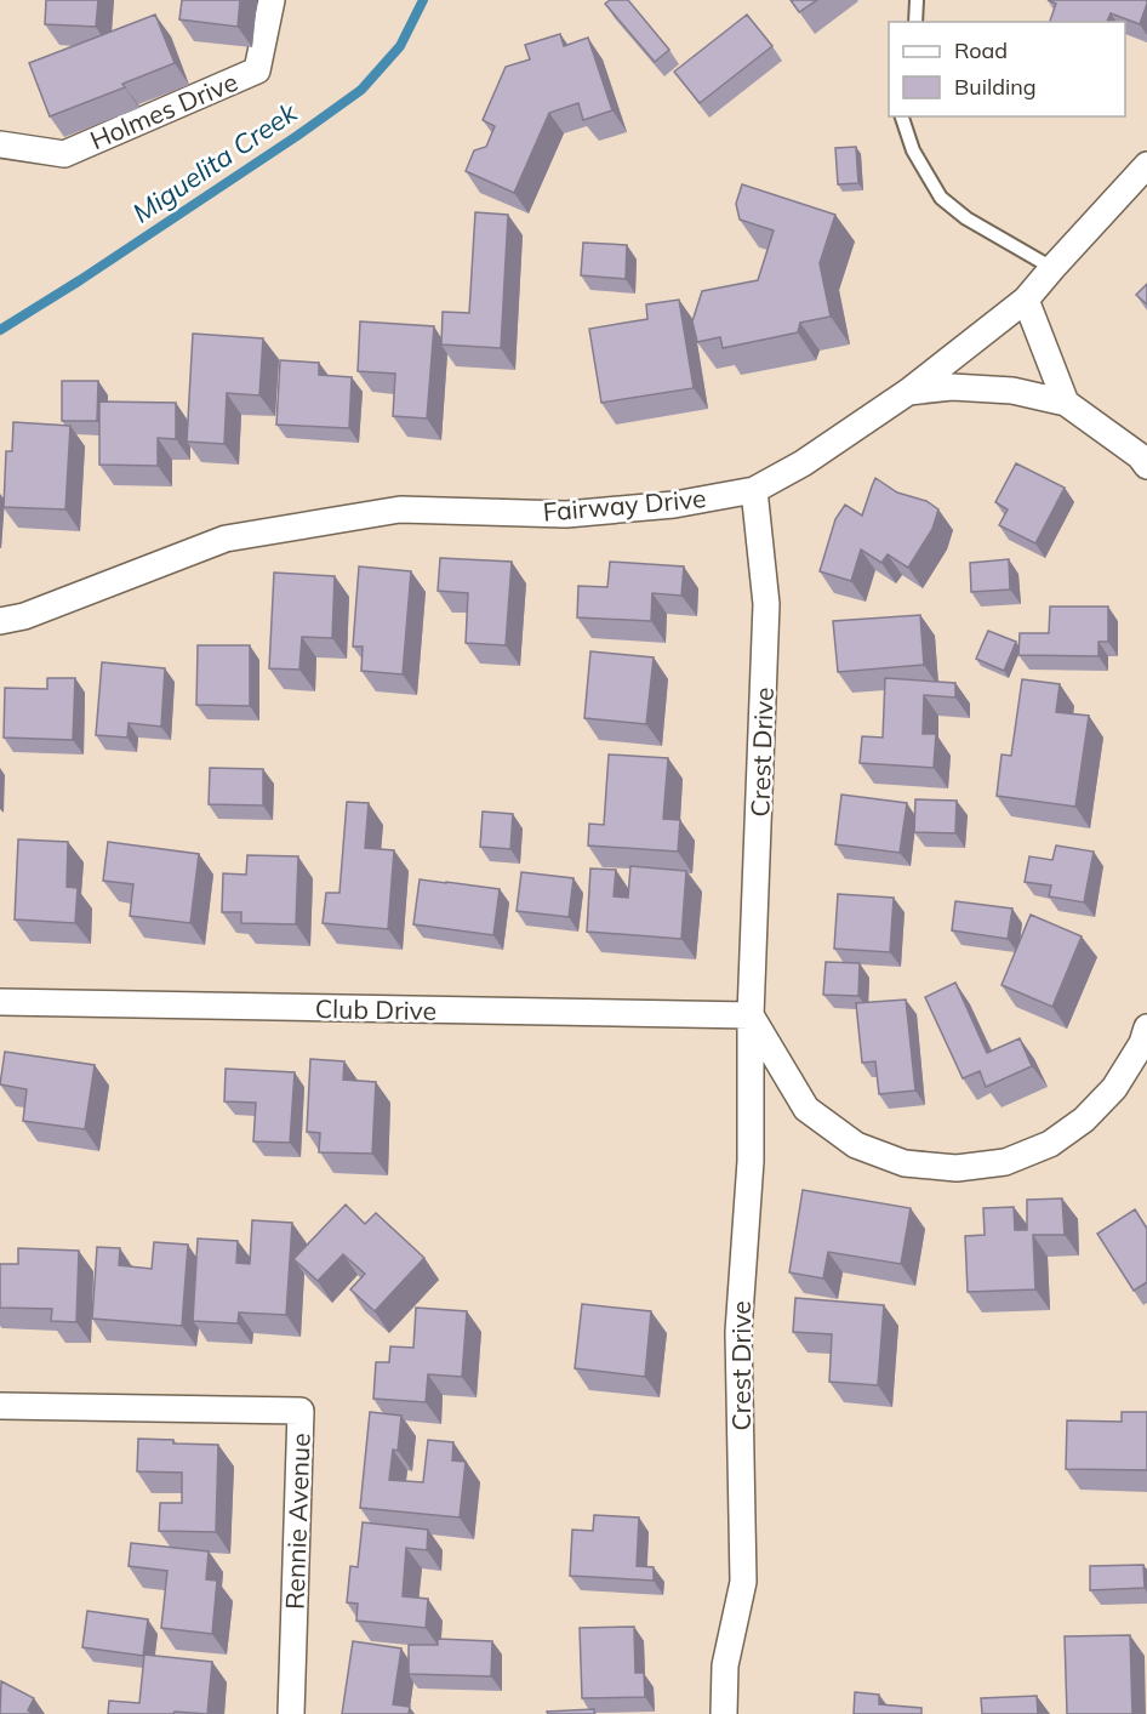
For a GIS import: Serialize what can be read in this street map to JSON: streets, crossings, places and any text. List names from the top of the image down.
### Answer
{
  "streets": {
    "street": [
      "Holmes Drive",
      "Fairway Drive",
      "Crest Drive",
      "Club Drive",
      "Rennie Avenue"
    ]
  },
  "crossings": [
    ["Fairway Drive", "Crest Drive"],
    ["Crest Drive", "Club Drive"]
  ],
  "water": ["Miguelita Creek"],
  "legend": ["Road", "Building"]
}
